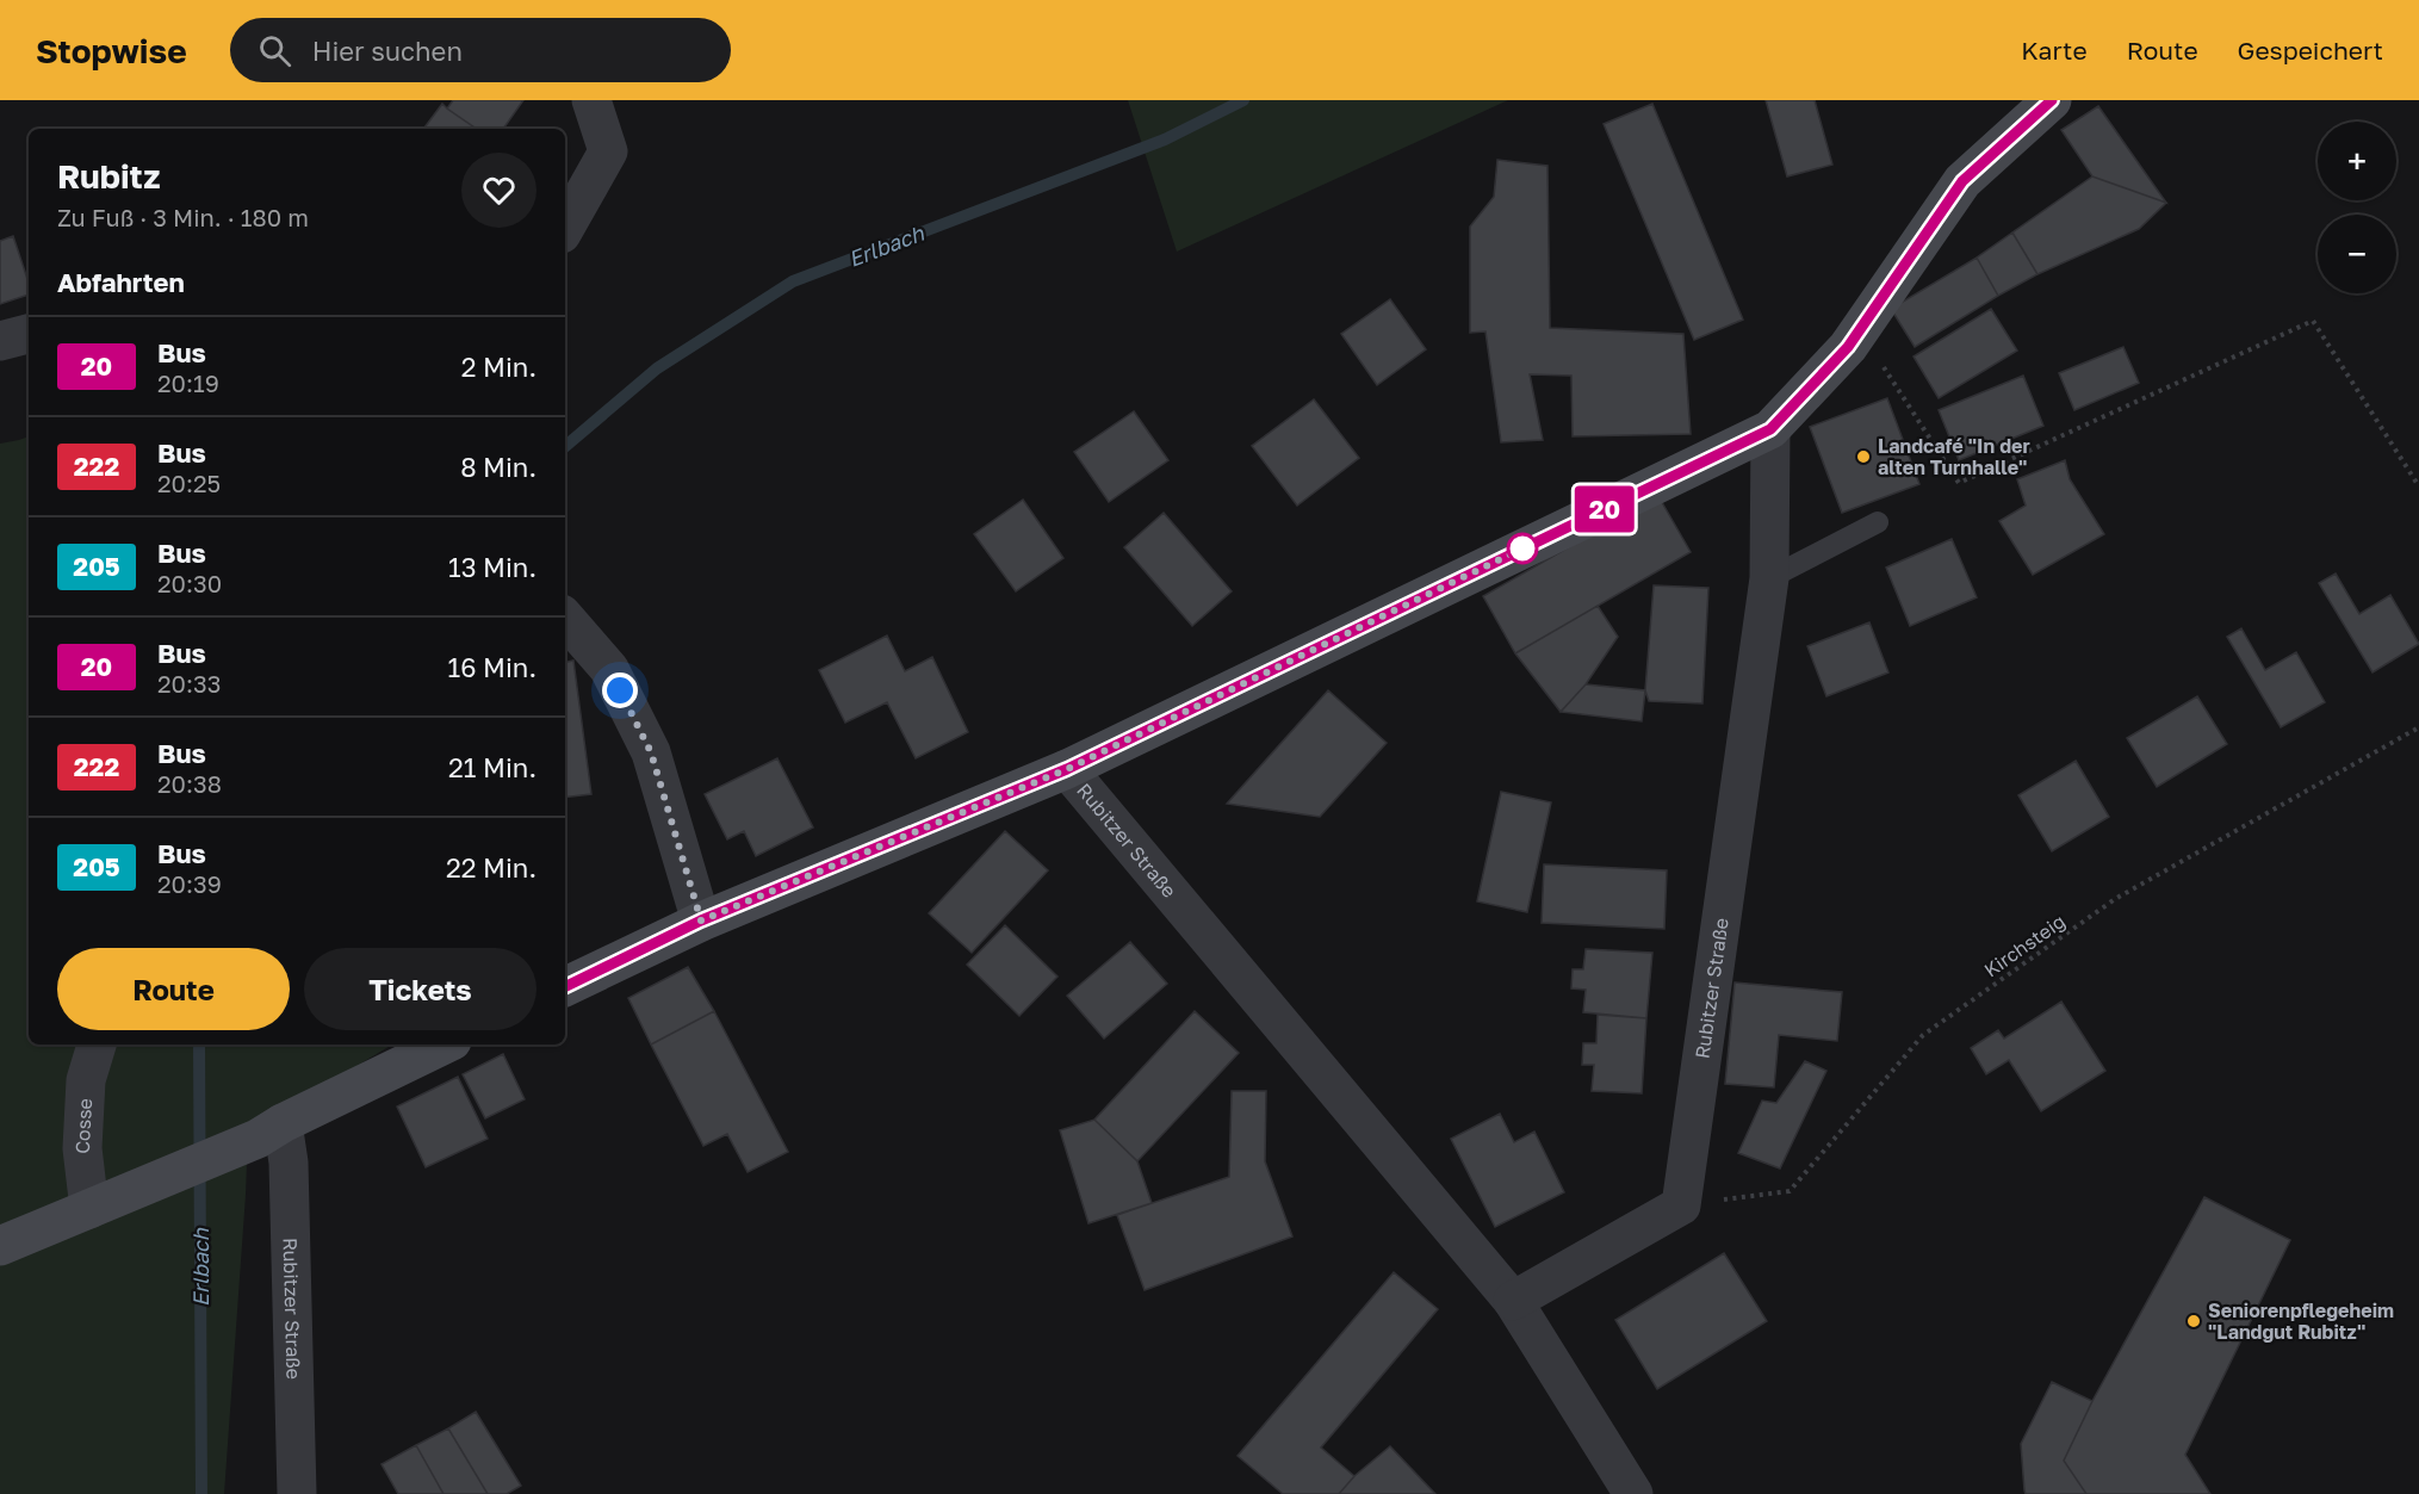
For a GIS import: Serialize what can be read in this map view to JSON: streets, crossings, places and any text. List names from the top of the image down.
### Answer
{
  "streets": {
    "main road": ["Rubitzer Straße"],
    "street": ["Cosse"],
    "path": ["Kirchsteig"]
  },
  "crossings": [
    ["Rubitzer Straße", "Kirchsteig"]
  ],
  "water": ["Erlbach"],
  "places": ["Landcafé \"In der alten Turnhalle\"", "Seniorenpflegeheim \"Landgut Rubitz\""],
  "lines": ["bus line 20"],
  "page": {
    "header": "Stopwise",
    "search": "Hier suchen",
    "nav": ["Karte", "Route", "Gespeichert"],
    "on_map": "20",
    "map_buttons": ["+", "−"],
    "heading": [
      ["Rubitz", "Zu Fuß · 3 Min. · 180 m"],
      "Abfahrten"
    ],
    "list": [
      {
        "mark": "20",
        "name": "Bus",
        "note": "20:19",
        "value": "2 Min."
      },
      {
        "mark": "222",
        "name": "Bus",
        "note": "20:25",
        "value": "8 Min."
      },
      {
        "mark": "205",
        "name": "Bus",
        "note": "20:30",
        "value": "13 Min."
      },
      {
        "mark": "20",
        "name": "Bus",
        "note": "20:33",
        "value": "16 Min."
      },
      {
        "mark": "222",
        "name": "Bus",
        "note": "20:38",
        "value": "21 Min."
      },
      {
        "mark": "205",
        "name": "Bus",
        "note": "20:39",
        "value": "22 Min."
      }
    ],
    "buttons": ["Route", "Tickets"]
  }
}
